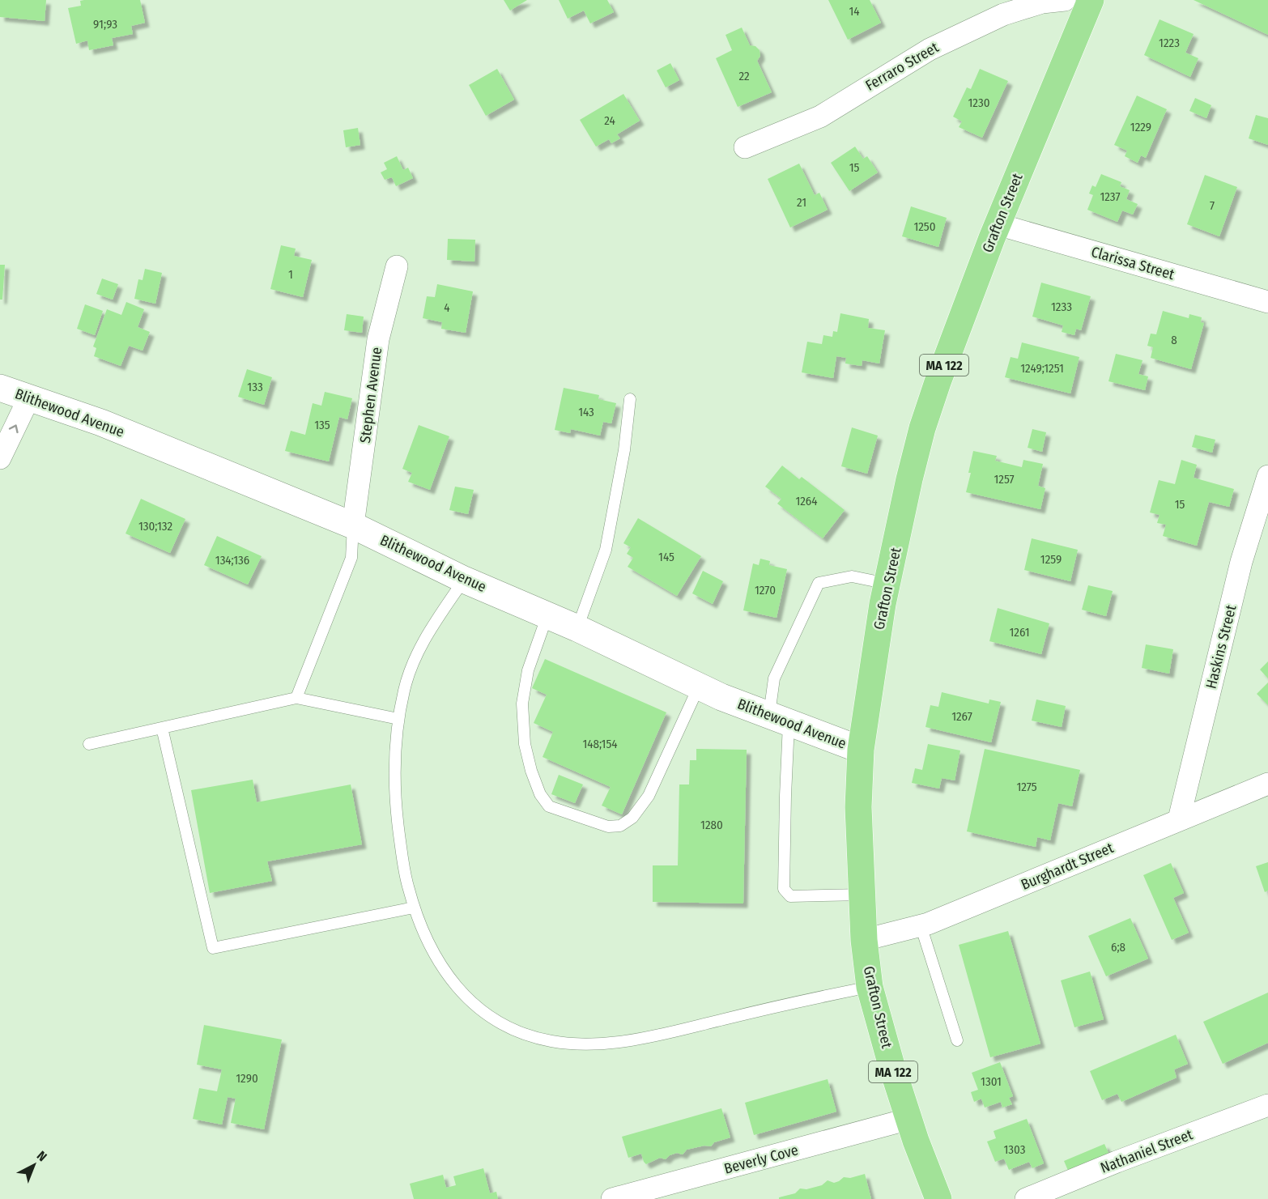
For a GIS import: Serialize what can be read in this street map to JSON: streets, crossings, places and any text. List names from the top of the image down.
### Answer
{
  "streets": {
    "highway": ["Grafton Street", "MA 122"],
    "street": [
      "Ferraro Street",
      "Clarissa Street",
      "Stephen Avenue",
      "Blithewood Avenue",
      "Haskins Street",
      "Burghardt Street",
      "Nathaniel Street",
      "Beverly Cove"
    ]
  },
  "crossings": [
    ["Grafton Street", "Clarissa Street"],
    ["Grafton Street", "Blithewood Avenue"],
    ["Grafton Street", "Burghardt Street"],
    ["Grafton Street", "Beverly Cove"],
    ["Stephen Avenue", "Blithewood Avenue"],
    ["Haskins Street", "Burghardt Street"]
  ],
  "house_numbers": [
    "14",
    "91;93",
    "1223",
    "22",
    "1230",
    "24",
    "1229",
    "15",
    "1237",
    "21",
    "7",
    "1250",
    "1",
    "1233",
    "4",
    "8",
    "1249;1251",
    "133",
    "143",
    "135",
    "1257",
    "1264",
    "15",
    "130;132",
    "145",
    "1259",
    "134;136",
    "1270",
    "1261",
    "1267",
    "148;154",
    "1275",
    "1280",
    "6;8",
    "1290",
    "1301",
    "1303"
  ],
  "north": "top right"
}
